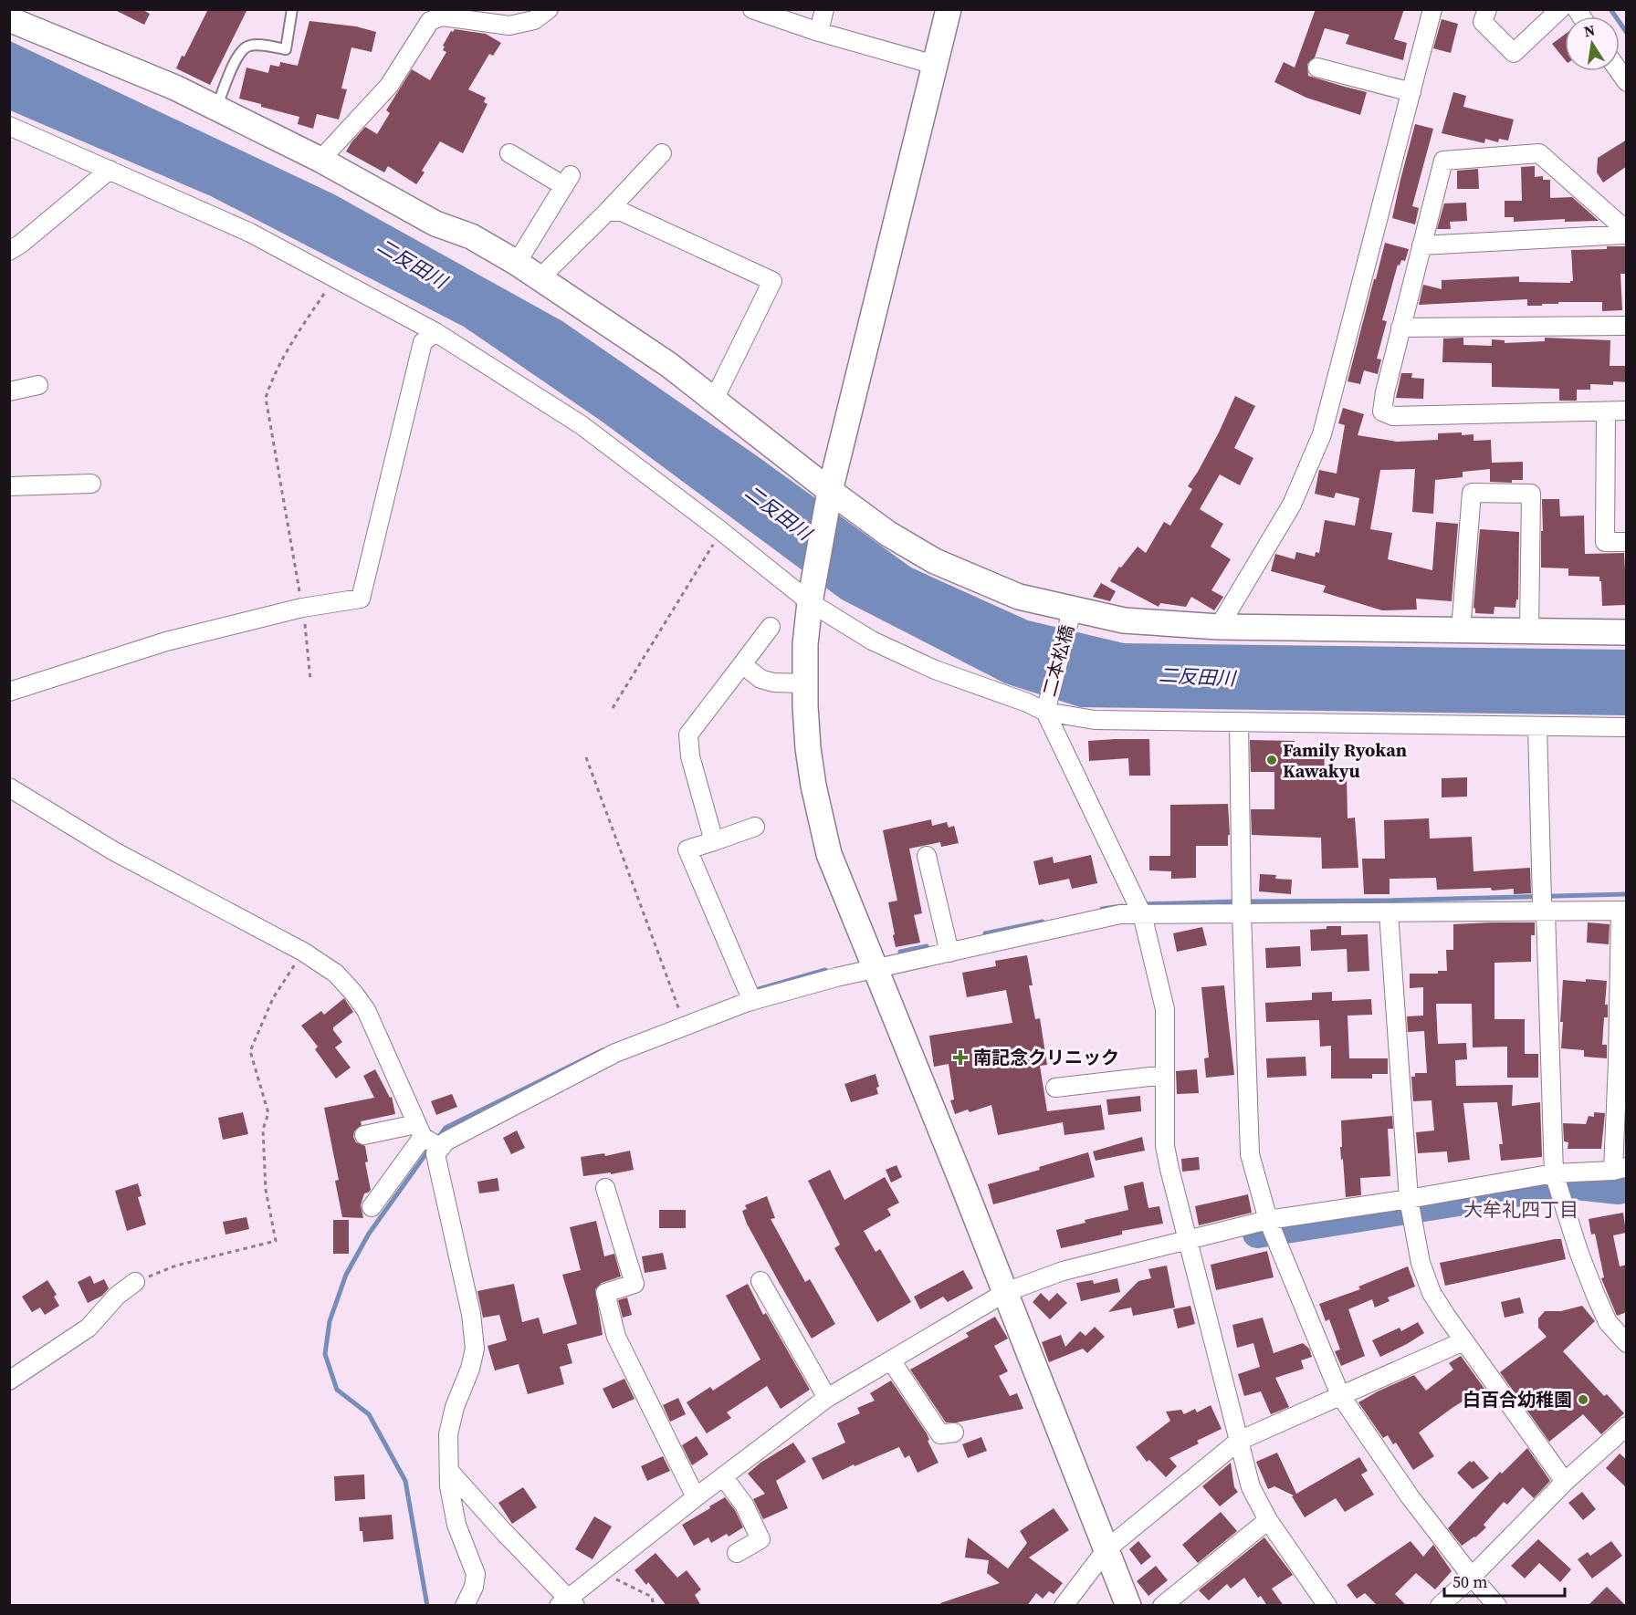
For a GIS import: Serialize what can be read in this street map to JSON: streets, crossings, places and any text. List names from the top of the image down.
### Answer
{
  "streets": {
    "street": ["二本松橋"]
  },
  "districts": ["大牟礼四丁目"],
  "water": ["二反田川"],
  "places": {
    "other": ["Family Ryokan Kawakyu", "白百合幼稚園"],
    "health": ["南記念クリニック"]
  },
  "scale_bar": "50 m",
  "north": "top"
}
